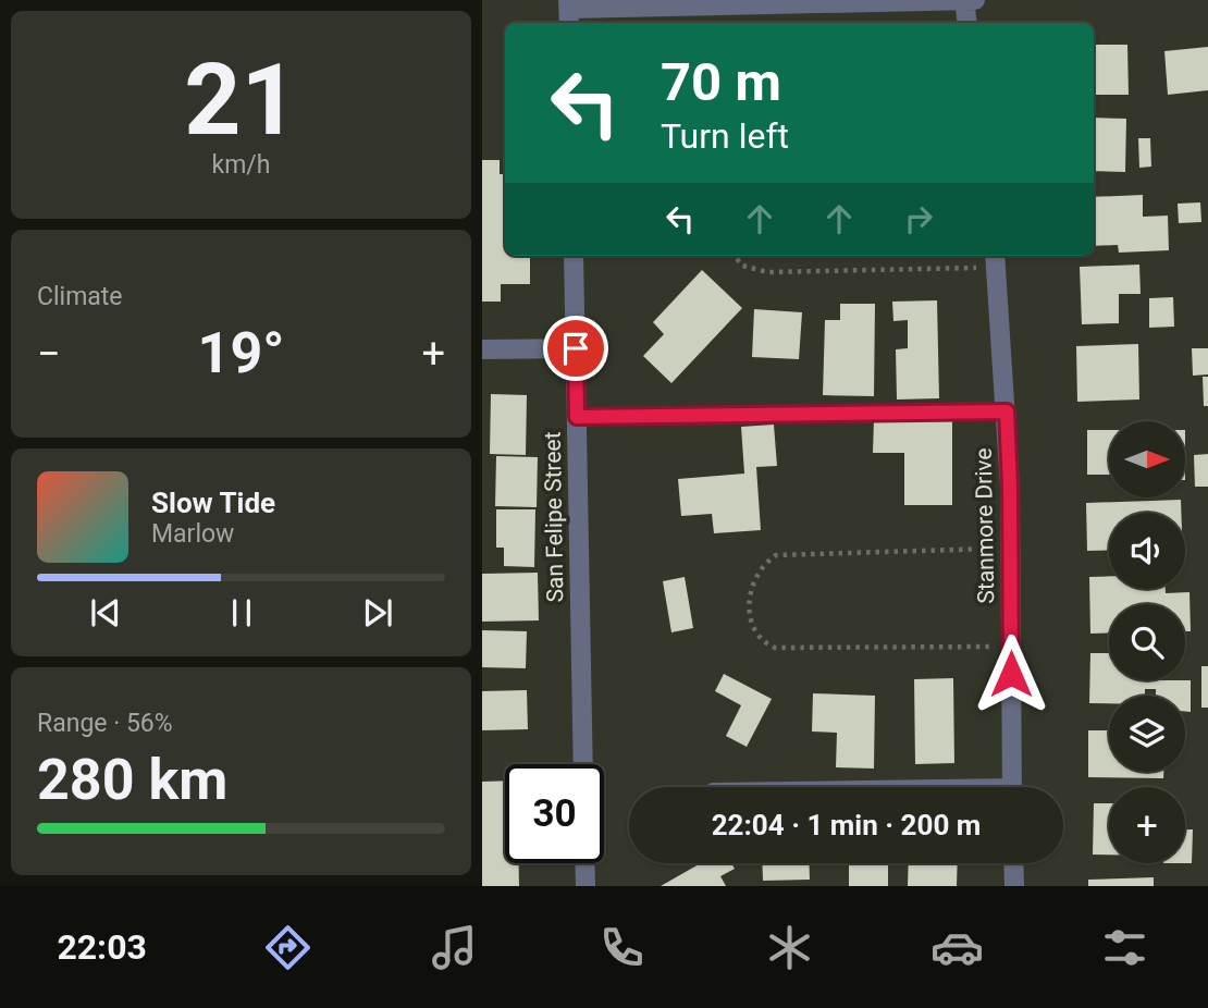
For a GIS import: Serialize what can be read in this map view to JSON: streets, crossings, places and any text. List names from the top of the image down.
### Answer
{
  "streets": {
    "street": ["San Felipe Street", "Stanmore Drive"]
  },
  "north": "right",
  "page": {
    "tile": [
      ["21", "km/h"],
      "Climate",
      ["Range · 56%", "280 km"]
    ],
    "turn": ["70 m", "Turn left"],
    "heat": ["−", "19°", "+"],
    "map_buttons": "+",
    "song": ["Slow Tide", "Marlow"],
    "limit": "30",
    "trip": "22:04 · 1 min · 200 m",
    "tabs": "22:03"
  }
}
